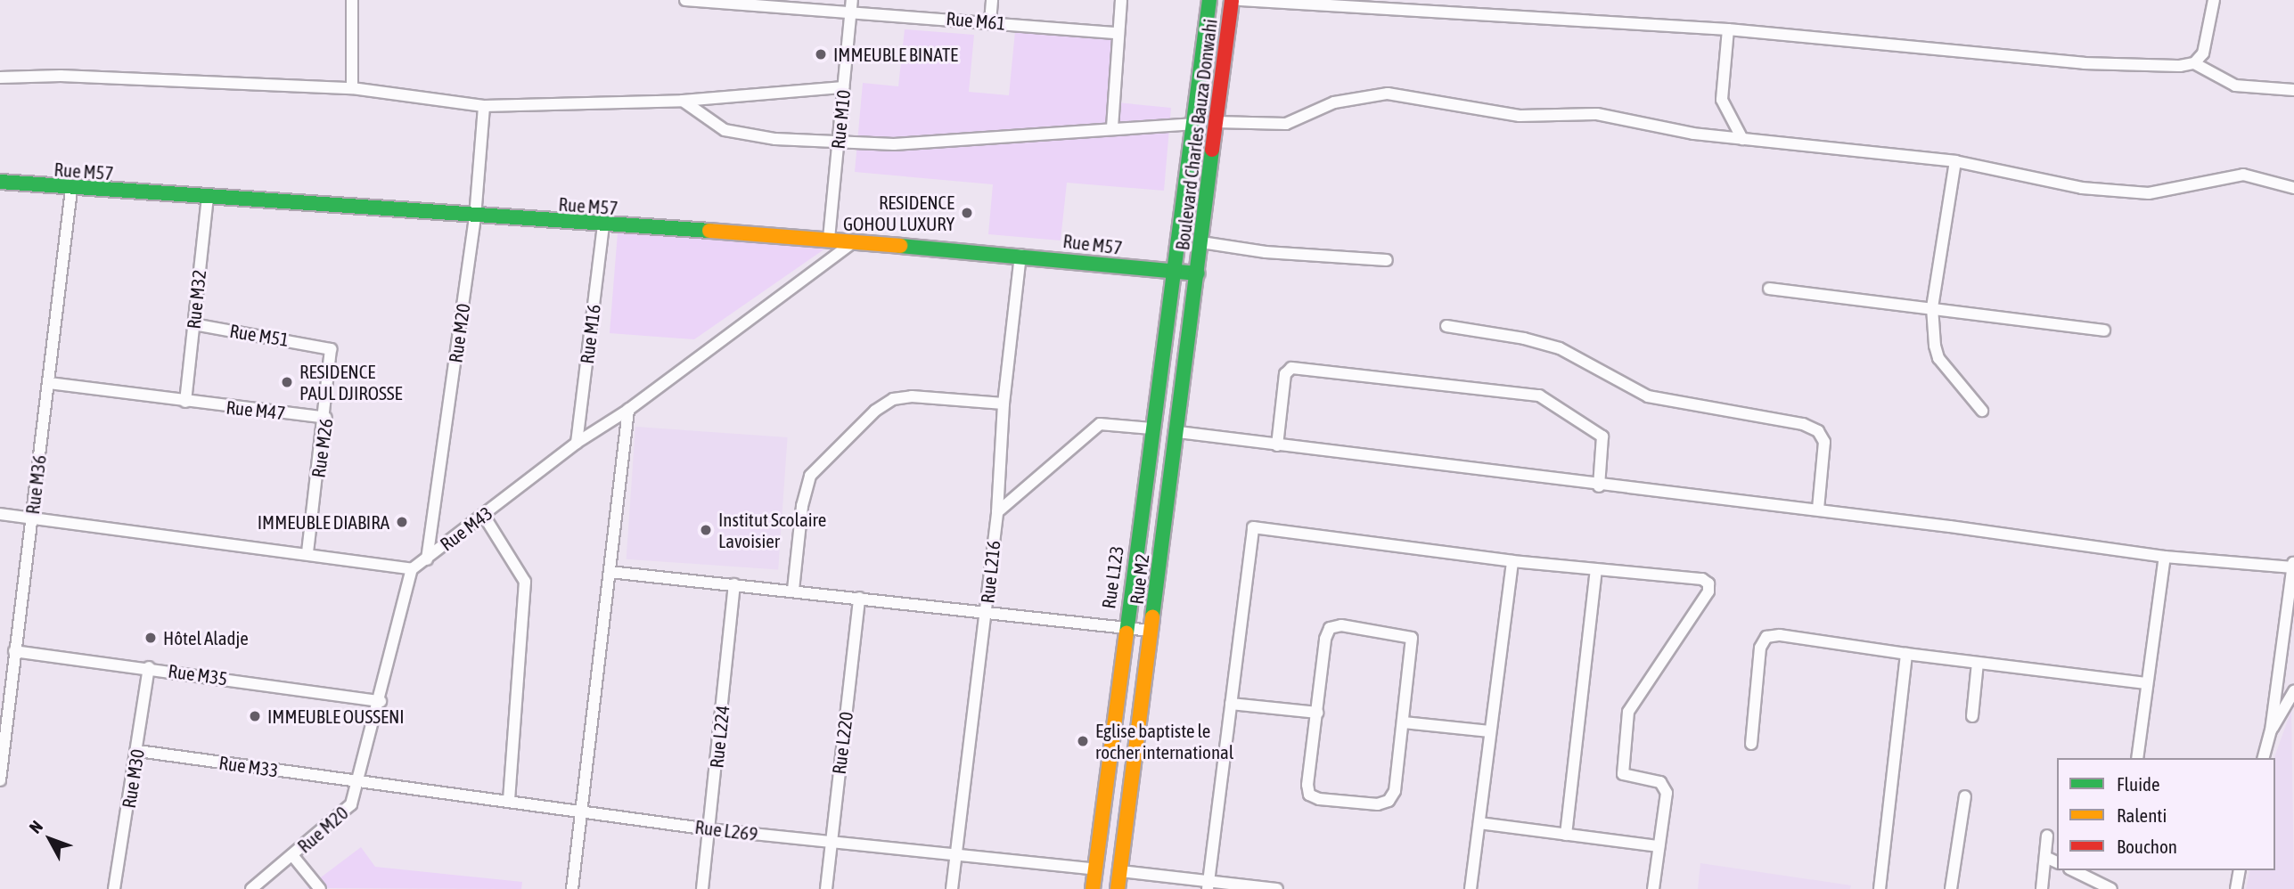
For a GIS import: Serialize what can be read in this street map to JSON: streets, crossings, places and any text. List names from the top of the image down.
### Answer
{
  "streets": {
    "main road": [
      "Boulevard Charles Bauza Donwahi",
      "Rue M57",
      "Rue L123",
      "Rue M2"
    ],
    "street": [
      "Rue M61",
      "Rue M10",
      "Rue M32",
      "Rue M20",
      "Rue M16",
      "Rue M51",
      "Rue M47",
      "Rue M26",
      "Rue M36",
      "Rue M43",
      "Rue L216",
      "Rue M35",
      "Rue L224",
      "Rue L220",
      "Rue M33",
      "Rue M30",
      "Rue L269"
    ]
  },
  "crossings": [
    ["Rue M61", "Rue M10"],
    ["Rue M10", "Rue M57"],
    ["Boulevard Charles Bauza Donwahi", "Rue M57"],
    ["Boulevard Charles Bauza Donwahi", "Rue L123"],
    ["Boulevard Charles Bauza Donwahi", "Rue M2"],
    ["Rue M57", "Rue M32"],
    ["Rue M57", "Rue M20"],
    ["Rue M57", "Rue M16"],
    ["Rue M57", "Rue M36"],
    ["Rue M57", "Rue M43"],
    ["Rue M57", "Rue L216"],
    ["Rue M57", "Rue L123"],
    ["Rue M57", "Rue M2"],
    ["Rue M32", "Rue M51"],
    ["Rue M32", "Rue M47"],
    ["Rue M20", "Rue M43"],
    ["Rue M20", "Rue M35"],
    ["Rue M20", "Rue M33"],
    ["Rue M20", "Rue L269"],
    ["Rue M16", "Rue M43"],
    ["Rue M51", "Rue M26"],
    ["Rue M47", "Rue M26"],
    ["Rue M47", "Rue M36"],
    ["Rue M36", "Rue M35"],
    ["Rue L216", "Rue L269"],
    ["Rue L123", "Rue L269"],
    ["Rue M35", "Rue M30"],
    ["Rue L224", "Rue L269"],
    ["Rue L220", "Rue L269"],
    ["Rue M33", "Rue M30"],
    ["Rue M33", "Rue L269"]
  ],
  "places": [
    "IMMEUBLE BINATE",
    "RESIDENCE GOHOU LUXURY",
    "RESIDENCE PAUL DJIROSSE",
    "IMMEUBLE DIABIRA",
    "Institut Scolaire Lavoisier",
    "Hôtel Aladje",
    "IMMEUBLE OUSSENI",
    "Eglise baptiste le rocher international"
  ],
  "legend": ["Fluide", "Ralenti", "Bouchon"],
  "north": "top left"
}
